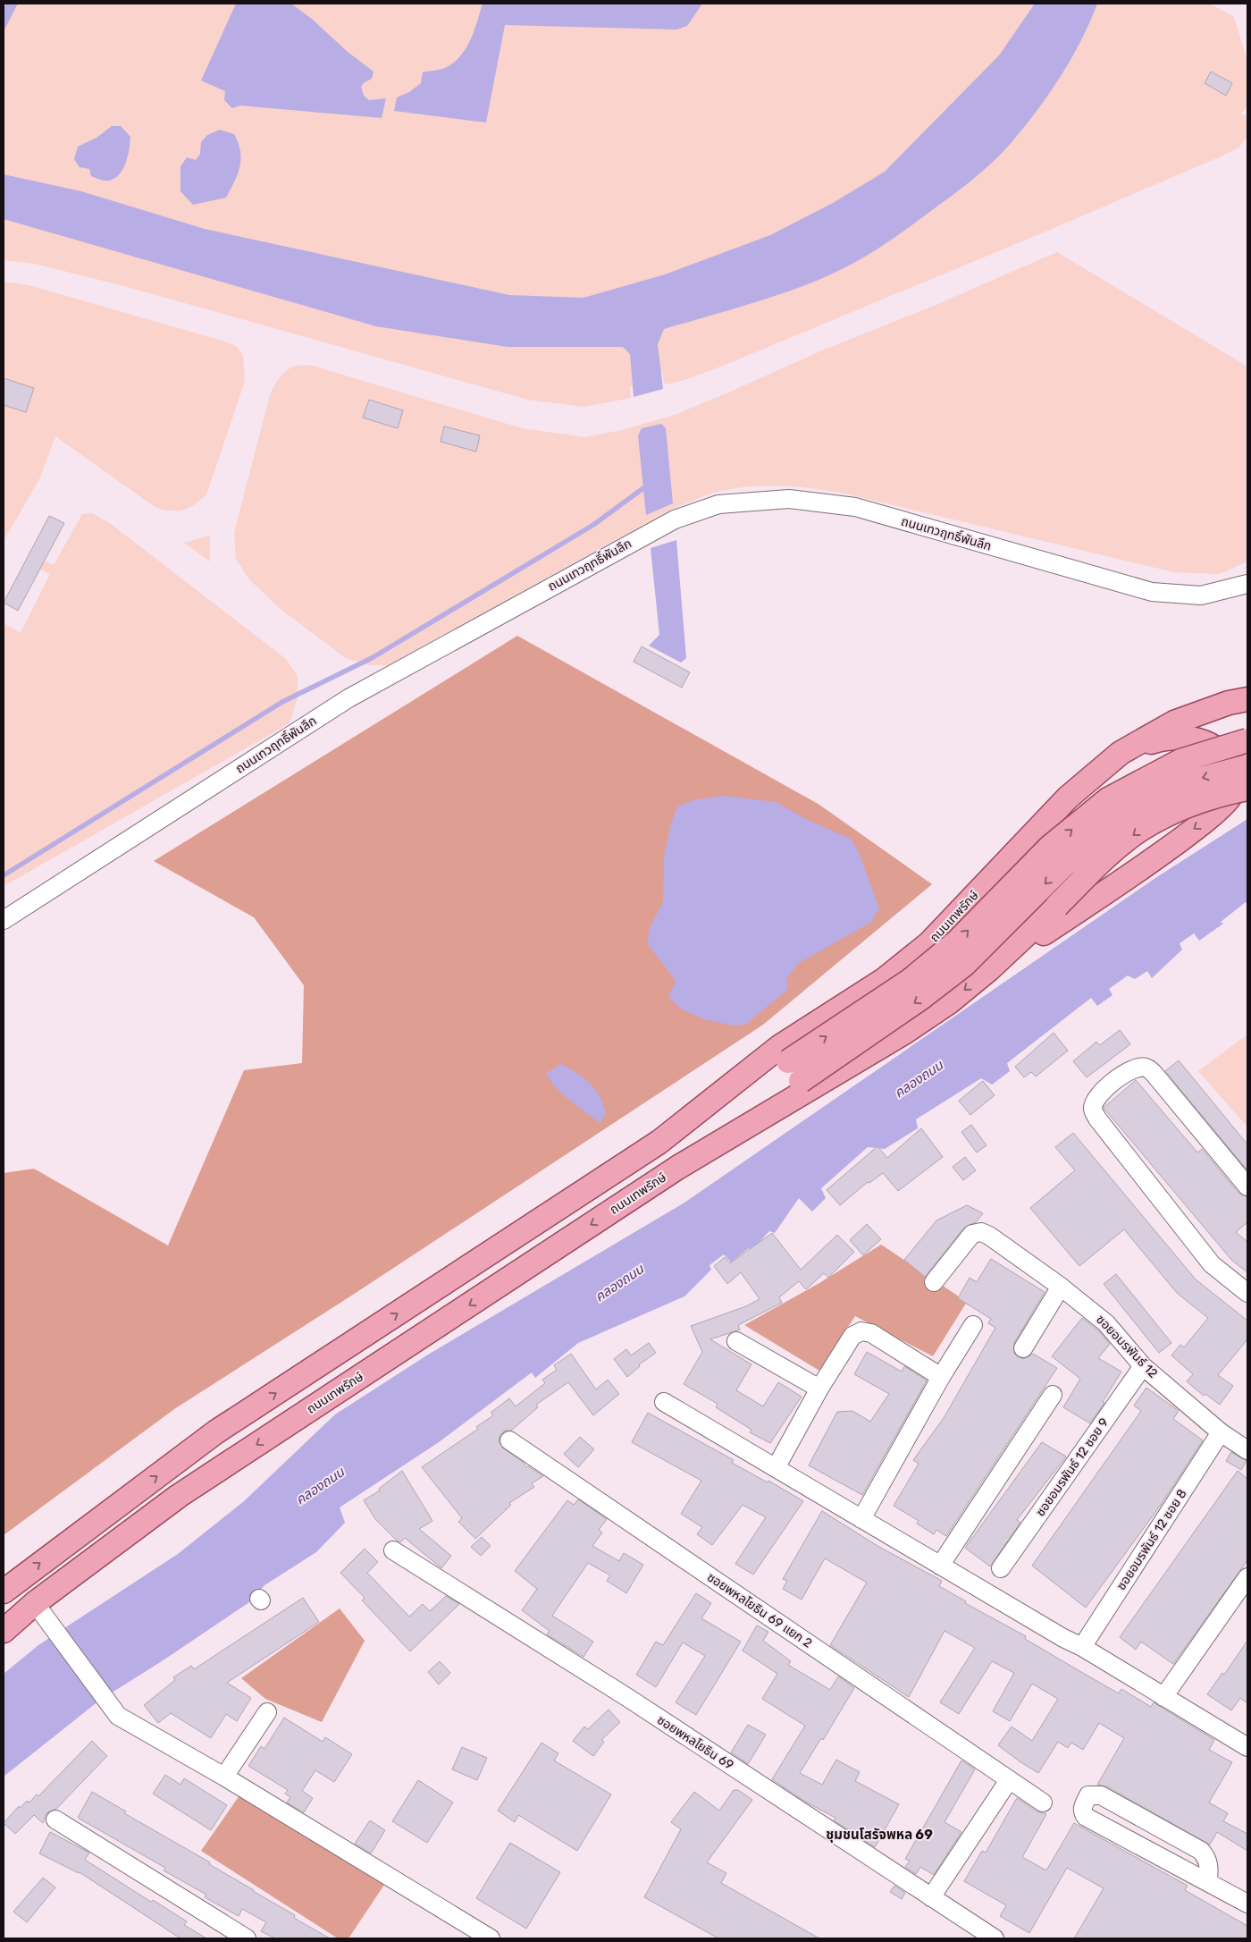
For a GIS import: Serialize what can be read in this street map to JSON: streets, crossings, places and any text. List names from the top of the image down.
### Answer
{
  "streets": {
    "main road": ["ถนนเทพรักษ์"],
    "street": [
      "ถนนเทวฤทธิ์พันลึก",
      "ซอยอมรพันธ์ 12",
      "ซอยอมรพันธ์ 12 ซอย 9",
      "ซอยอมรพันธ์ 12 ซอย 8",
      "ซอยพหลโยธิน 69 แยก 2",
      "ซอยพหลโยธิน 69"
    ]
  },
  "crossings": [
    ["ซอยอมรพันธ์ 12", "ซอยอมรพันธ์ 12 ซอย 9"],
    ["ซอยอมรพันธ์ 12", "ซอยอมรพันธ์ 12 ซอย 8"]
  ],
  "districts": ["ชุมชนโสรัจพหล 69"],
  "water": ["คลองถนน"]
}
